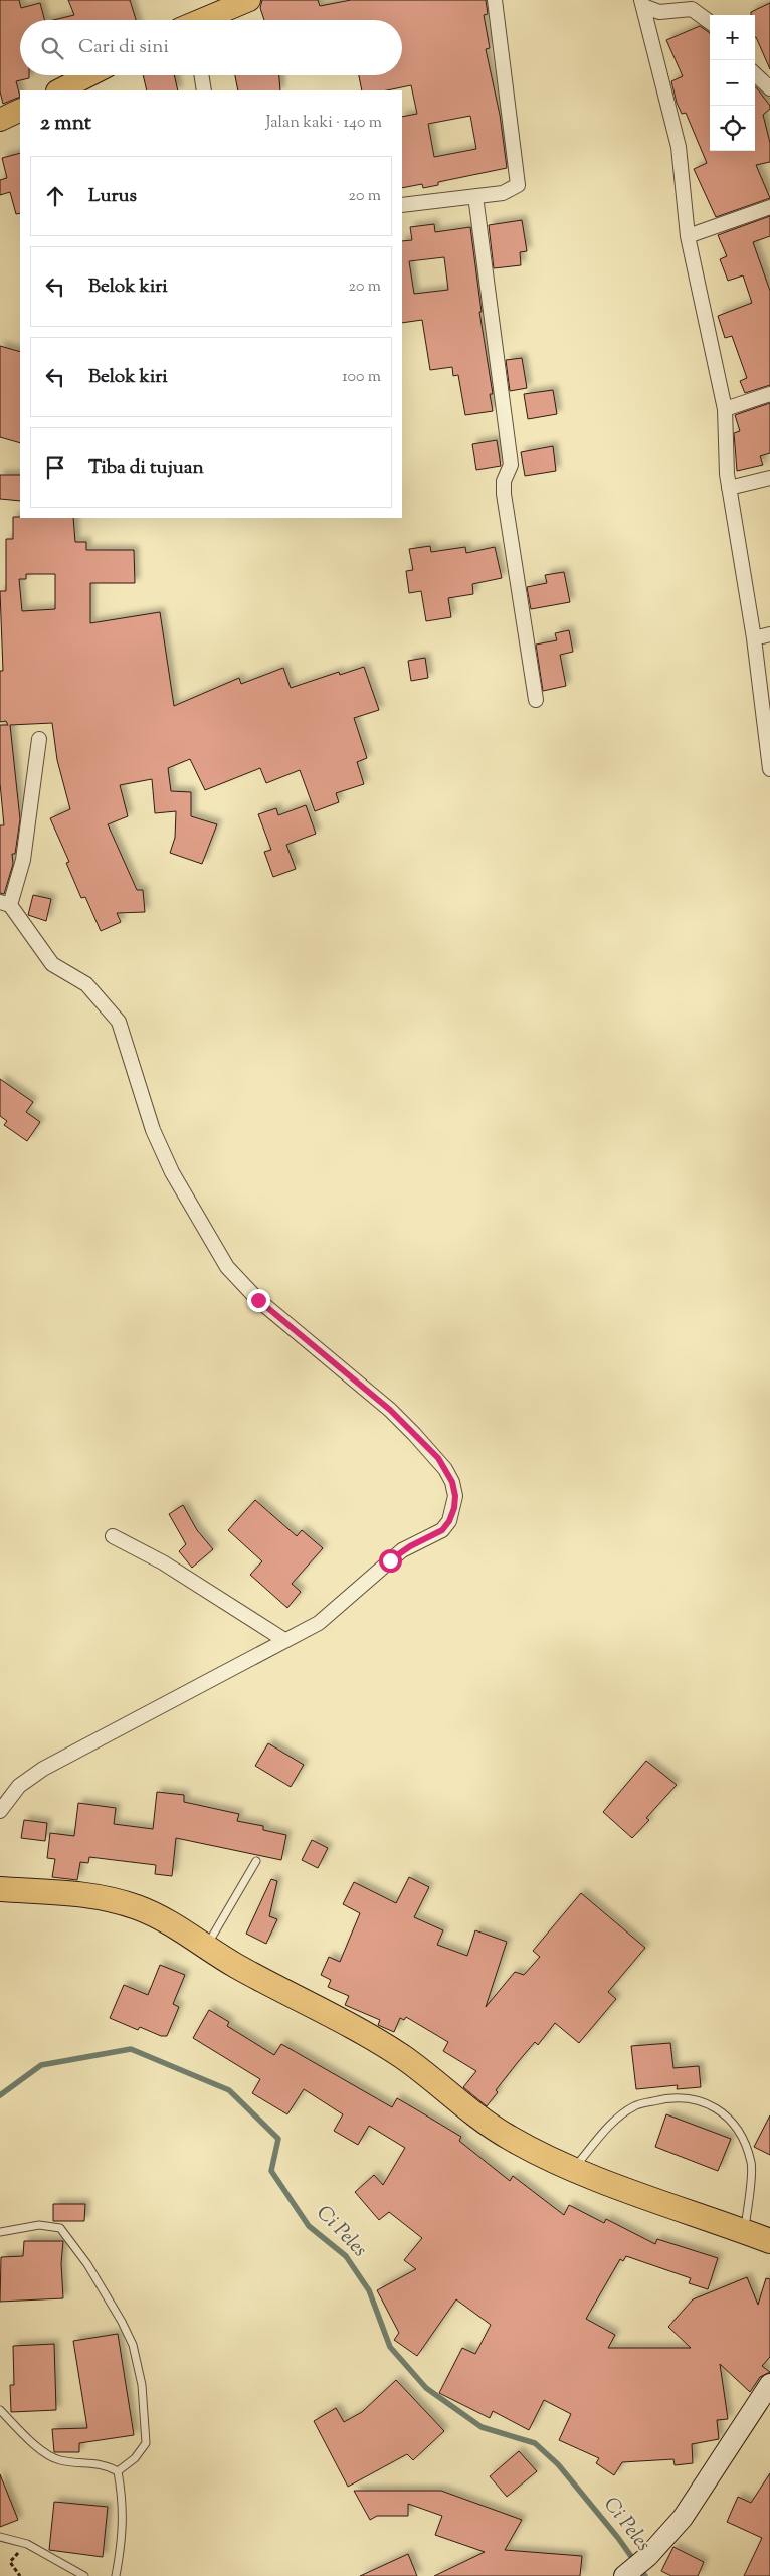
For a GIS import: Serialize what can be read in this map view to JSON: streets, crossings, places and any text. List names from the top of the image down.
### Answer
{
  "water": ["Ci Peles"],
  "page": {
    "map_buttons": ["+", "−"],
    "search": "Cari di sini",
    "heading": ["2 mnt", "Jalan kaki · 140 m"],
    "list": [
      ["Lurus", "20 m"],
      ["Belok kiri", "20 m"],
      ["Belok kiri", "100 m"],
      "Tiba di tujuan"
    ]
  }
}
